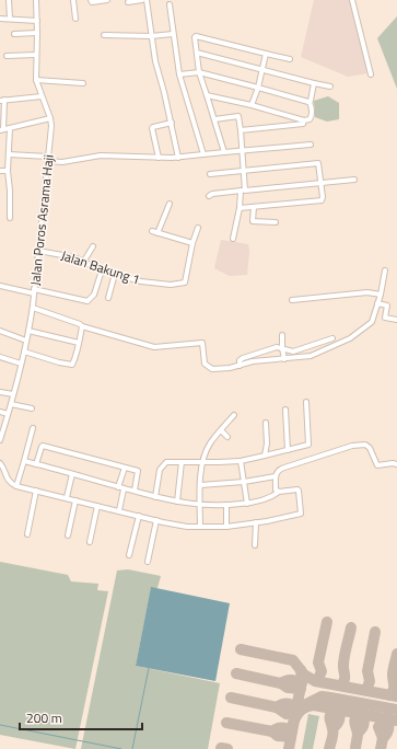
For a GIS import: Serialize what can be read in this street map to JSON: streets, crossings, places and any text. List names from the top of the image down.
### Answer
{
  "streets": {
    "street": ["Jalan Poros Asrama Haji", "Jalan Bakung 1"]
  },
  "crossings": [
    ["Jalan Poros Asrama Haji", "Jalan Bakung 1"]
  ],
  "scale_bar": "200 m"
}
